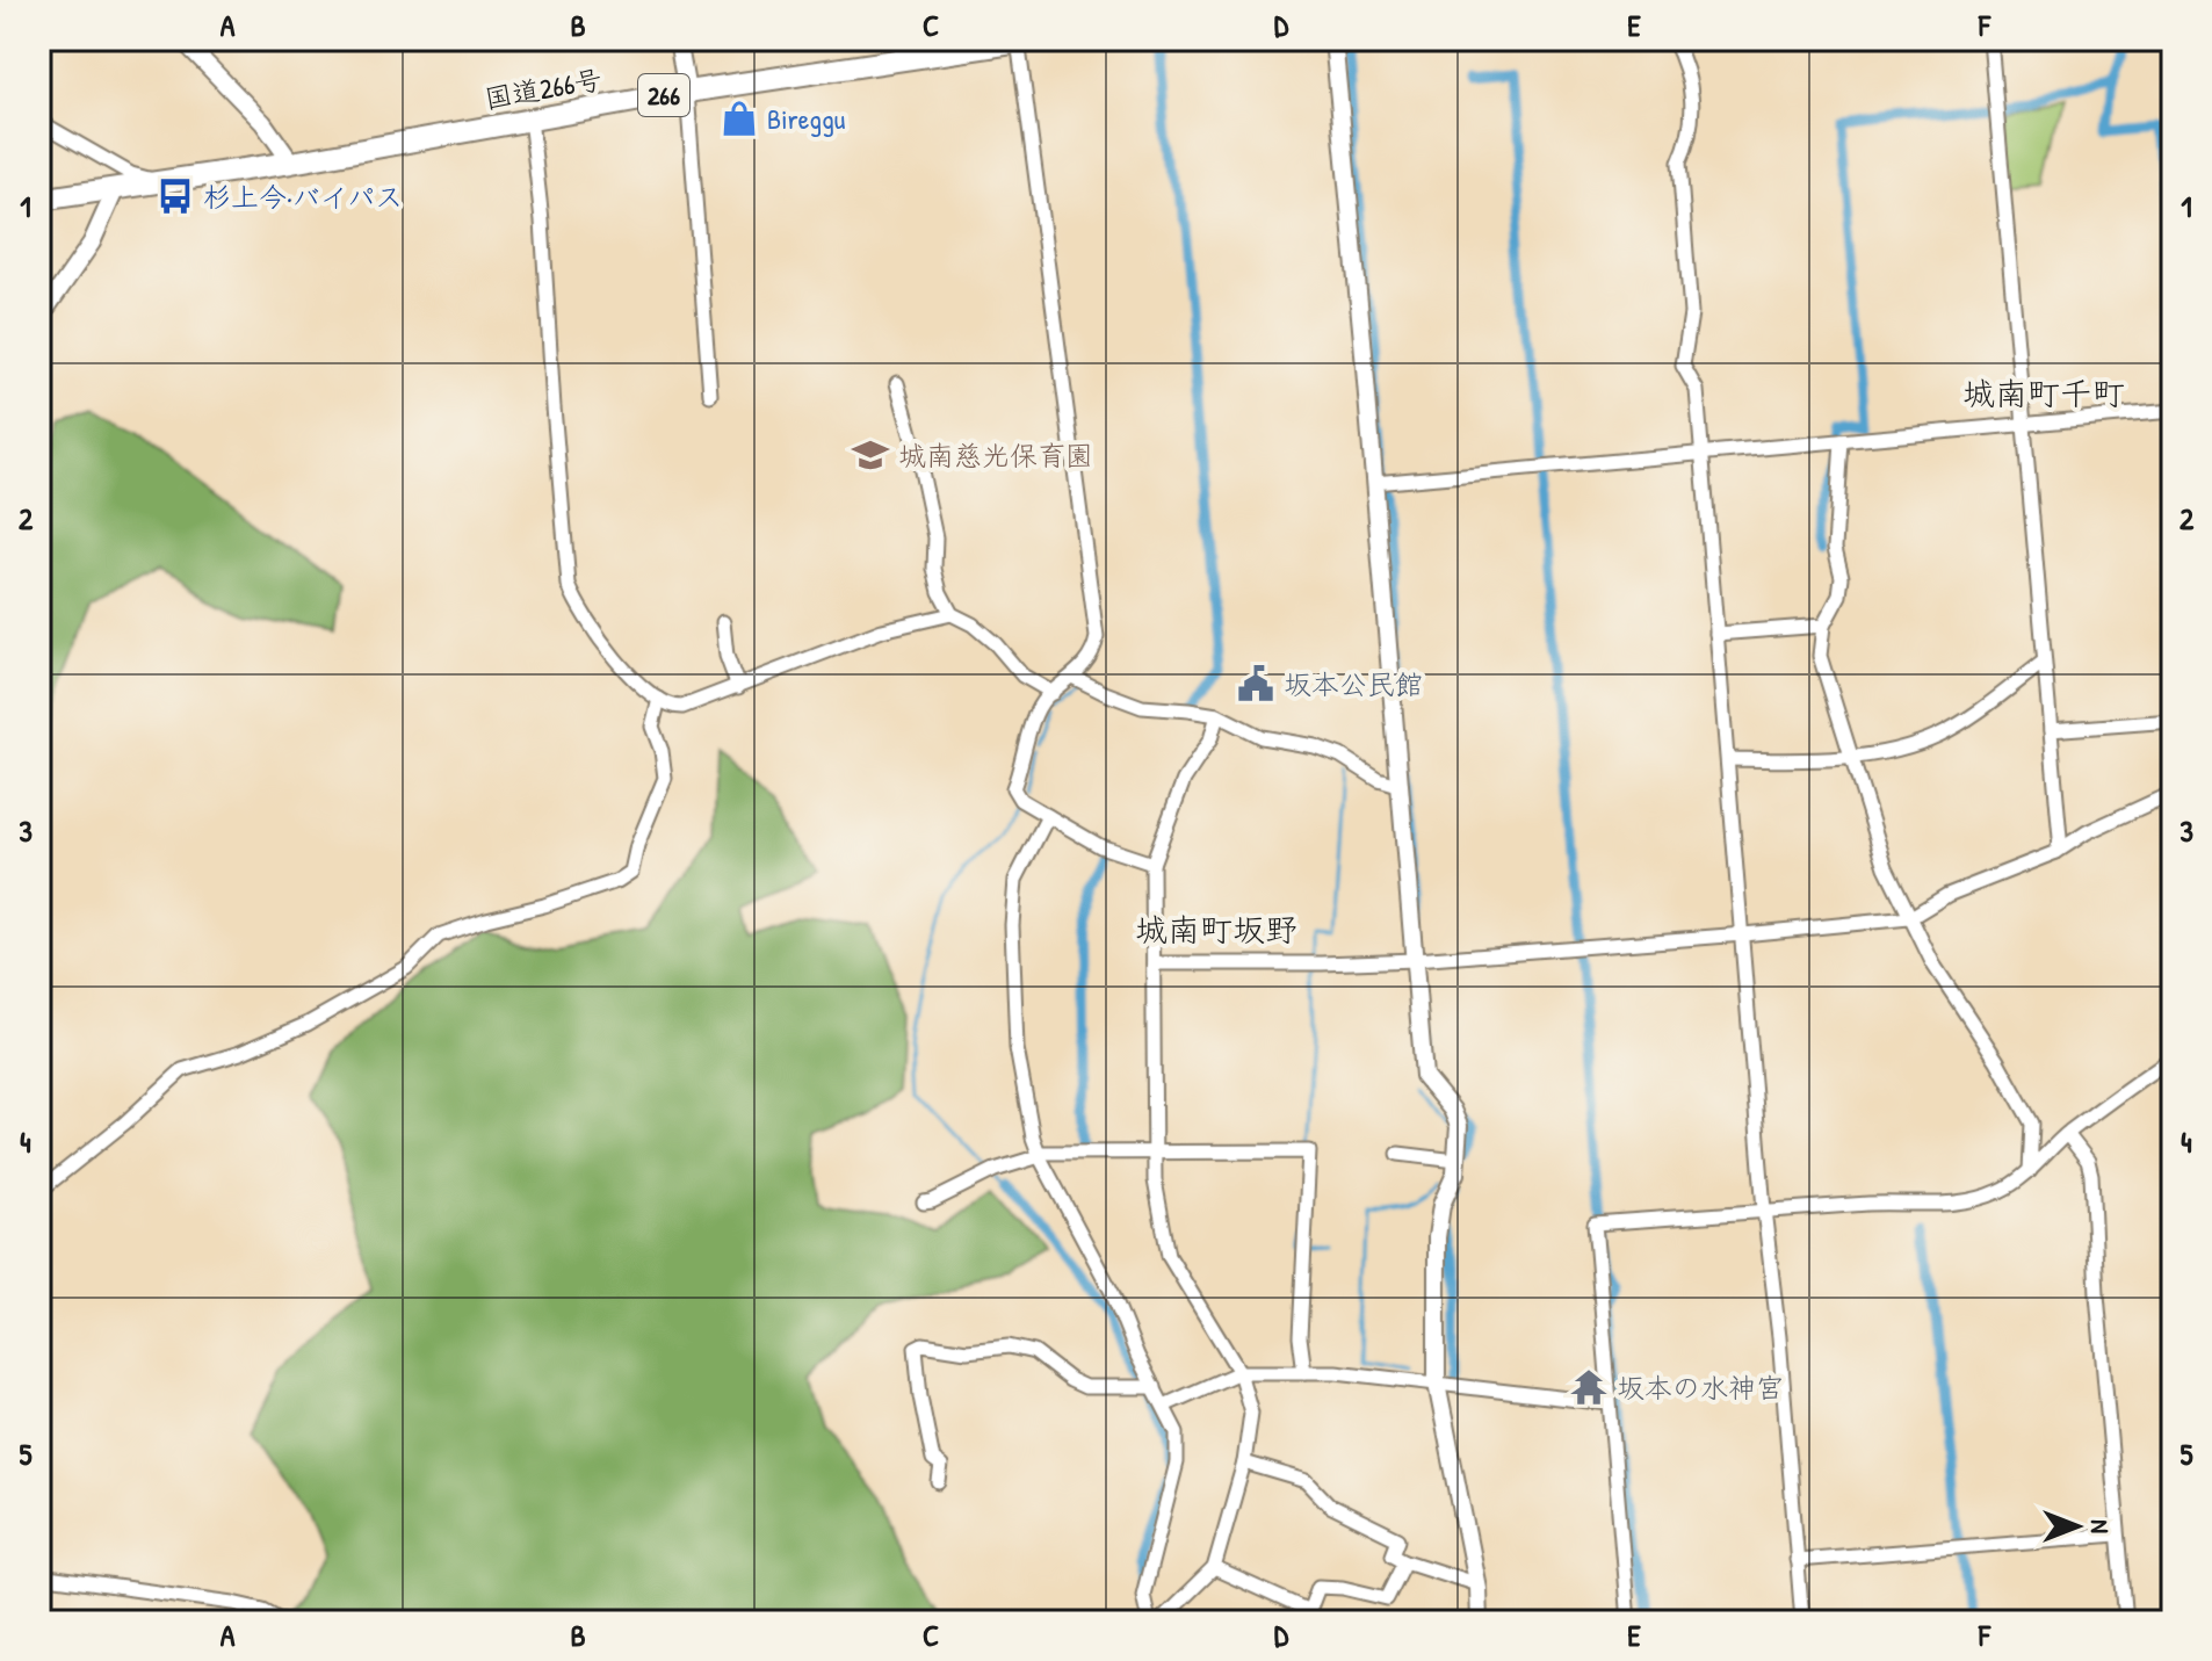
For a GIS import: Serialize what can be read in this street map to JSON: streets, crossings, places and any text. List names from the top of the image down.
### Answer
{
  "streets": {
    "highway": ["国道266号", "266"]
  },
  "crossings": [
    ["国道266号", "266"]
  ],
  "districts": ["城南町千町", "城南町坂野"],
  "places": {
    "shop": ["Bireggu"],
    "bus stop": ["杉上今·バイパス"],
    "school or university": ["城南慈光保育園"],
    "public building": ["坂本公民館"],
    "temple": ["坂本の水神宮"]
  },
  "north": "right",
  "grid": {
    "columns": [
      "A",
      "B",
      "C",
      "D",
      "E",
      "F"
    ],
    "rows": [
      "1",
      "2",
      "3",
      "4",
      "5"
    ]
  }
}
